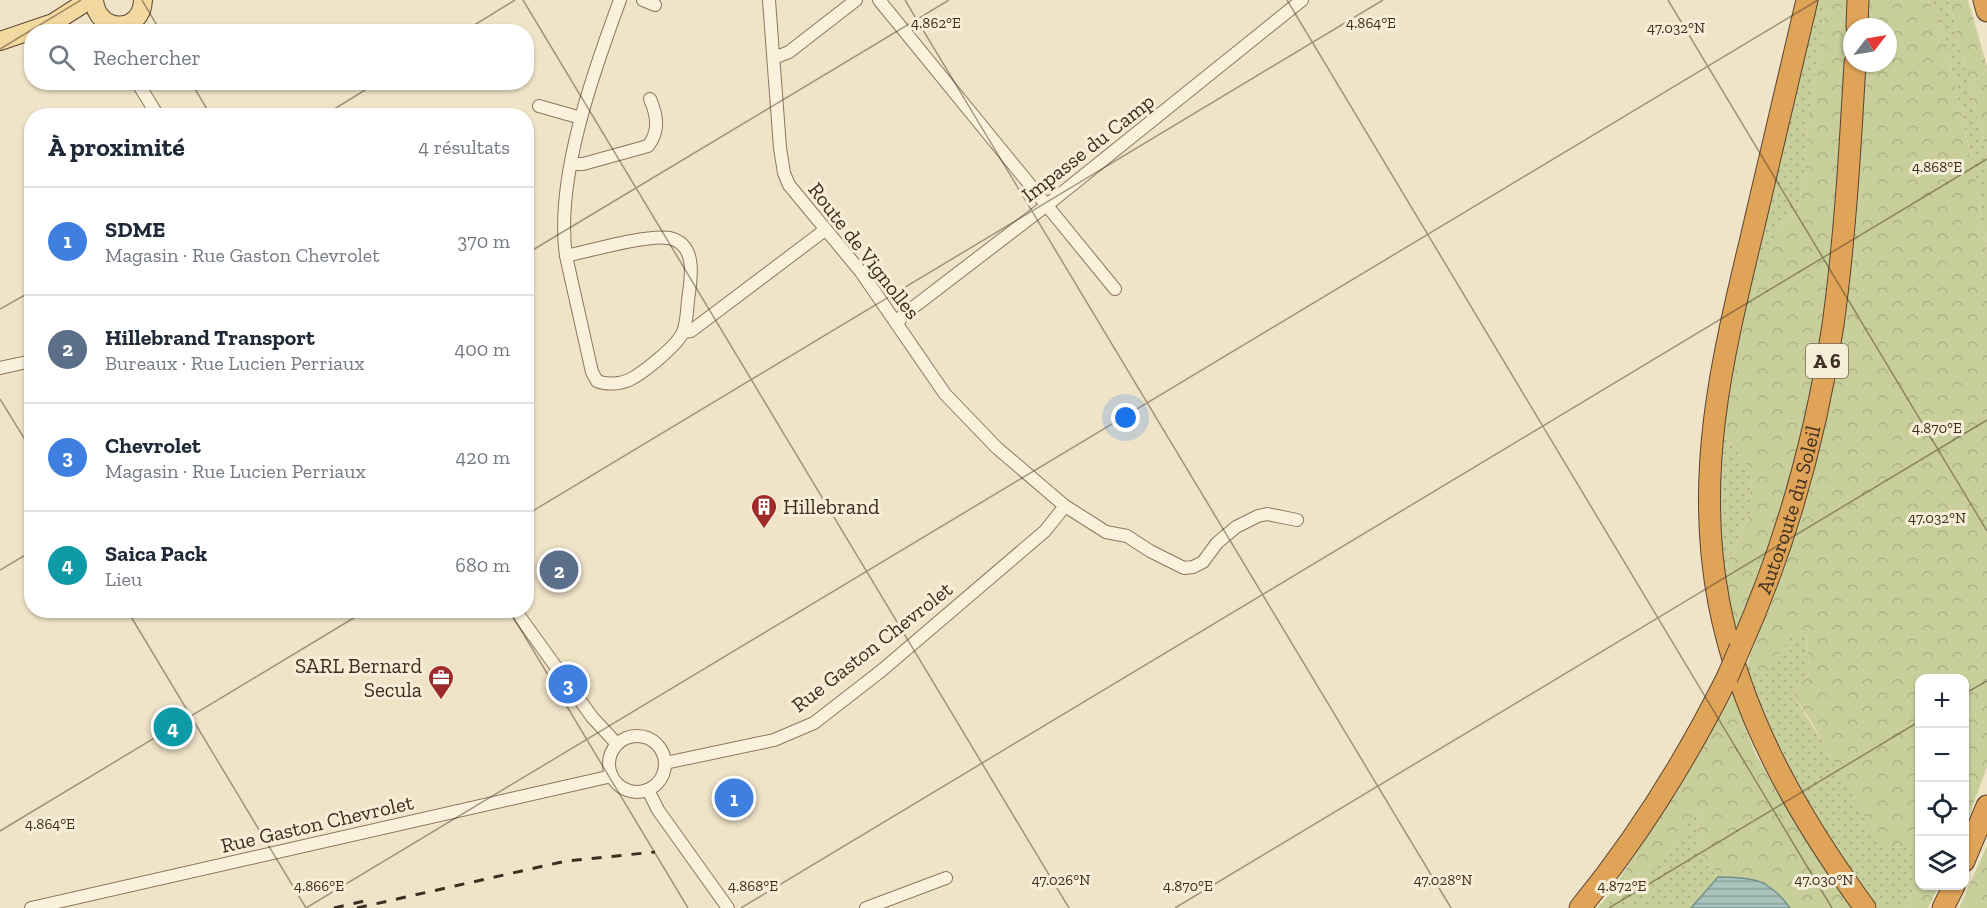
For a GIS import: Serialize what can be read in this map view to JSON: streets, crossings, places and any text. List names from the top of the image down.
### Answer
{
  "streets": {
    "highway": ["A 6", "Autoroute du Soleil"],
    "street": ["Impasse du Camp", "Route de Vignolles", "Rue Gaston Chevrolet"]
  },
  "crossings": [
    ["Impasse du Camp", "Route de Vignolles"],
    ["Route de Vignolles", "Rue Gaston Chevrolet"]
  ],
  "places": {
    "building": ["Hillebrand"],
    "office": ["SARL Bernard Secula"]
  },
  "north": "top right",
  "page": {
    "search": "Rechercher",
    "heading": ["À proximité", "4 résultats"],
    "list": [
      {
        "mark": "1",
        "name": "SDME",
        "note": "Magasin · Rue Gaston Chevrolet",
        "value": "370 m"
      },
      {
        "mark": "2",
        "name": "Hillebrand Transport",
        "note": "Bureaux · Rue Lucien Perriaux",
        "value": "400 m"
      },
      {
        "mark": "3",
        "name": "Chevrolet",
        "note": "Magasin · Rue Lucien Perriaux",
        "value": "420 m"
      },
      {
        "mark": "4",
        "name": "Saica Pack",
        "note": "Lieu",
        "value": "680 m"
      }
    ],
    "pins": [
      "2",
      "3",
      "4",
      "1"
    ],
    "map_buttons": ["+", "−"]
  },
  "coordinates": [
    "4.862°E",
    "4.864°E",
    "47.032°N",
    "4.868°E",
    "4.870°E",
    "47.026°N",
    "47.028°N",
    "47.030°N",
    "4.866°E",
    "4.872°E"
  ]
}
